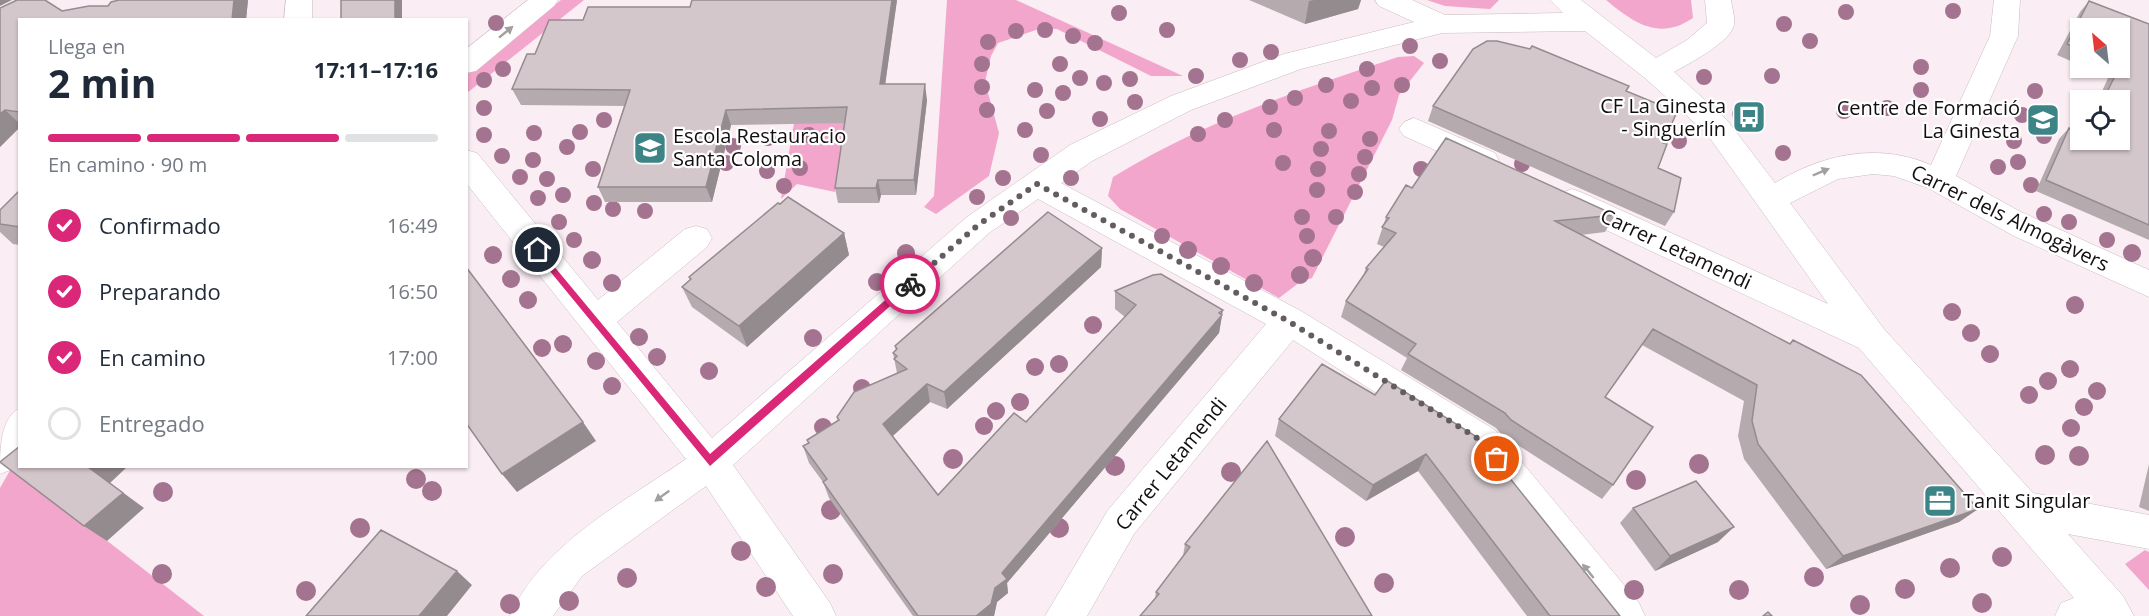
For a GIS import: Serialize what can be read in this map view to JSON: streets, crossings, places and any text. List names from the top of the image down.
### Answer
{
  "streets": {
    "street": ["Carrer dels Almogàvers", "Carrer Letamendi"]
  },
  "one_way": ["Carrer dels Almogàvers"],
  "places": {
    "bus stop": ["CF La Ginesta - Singuerlín"],
    "school or university": ["Centre de Formació La Ginesta", "Escola Restauracio Santa Coloma"],
    "office": ["Tanit Singular"]
  },
  "north": "top left",
  "page": {
    "heading": ["2 min", "Llega en", "17:11–17:16"],
    "bar": "En camino · 90 m",
    "list": [
      ["Confirmado", "16:49"],
      ["Preparando", "16:50"],
      ["En camino", "17:00"],
      "Entregado"
    ]
  }
}
